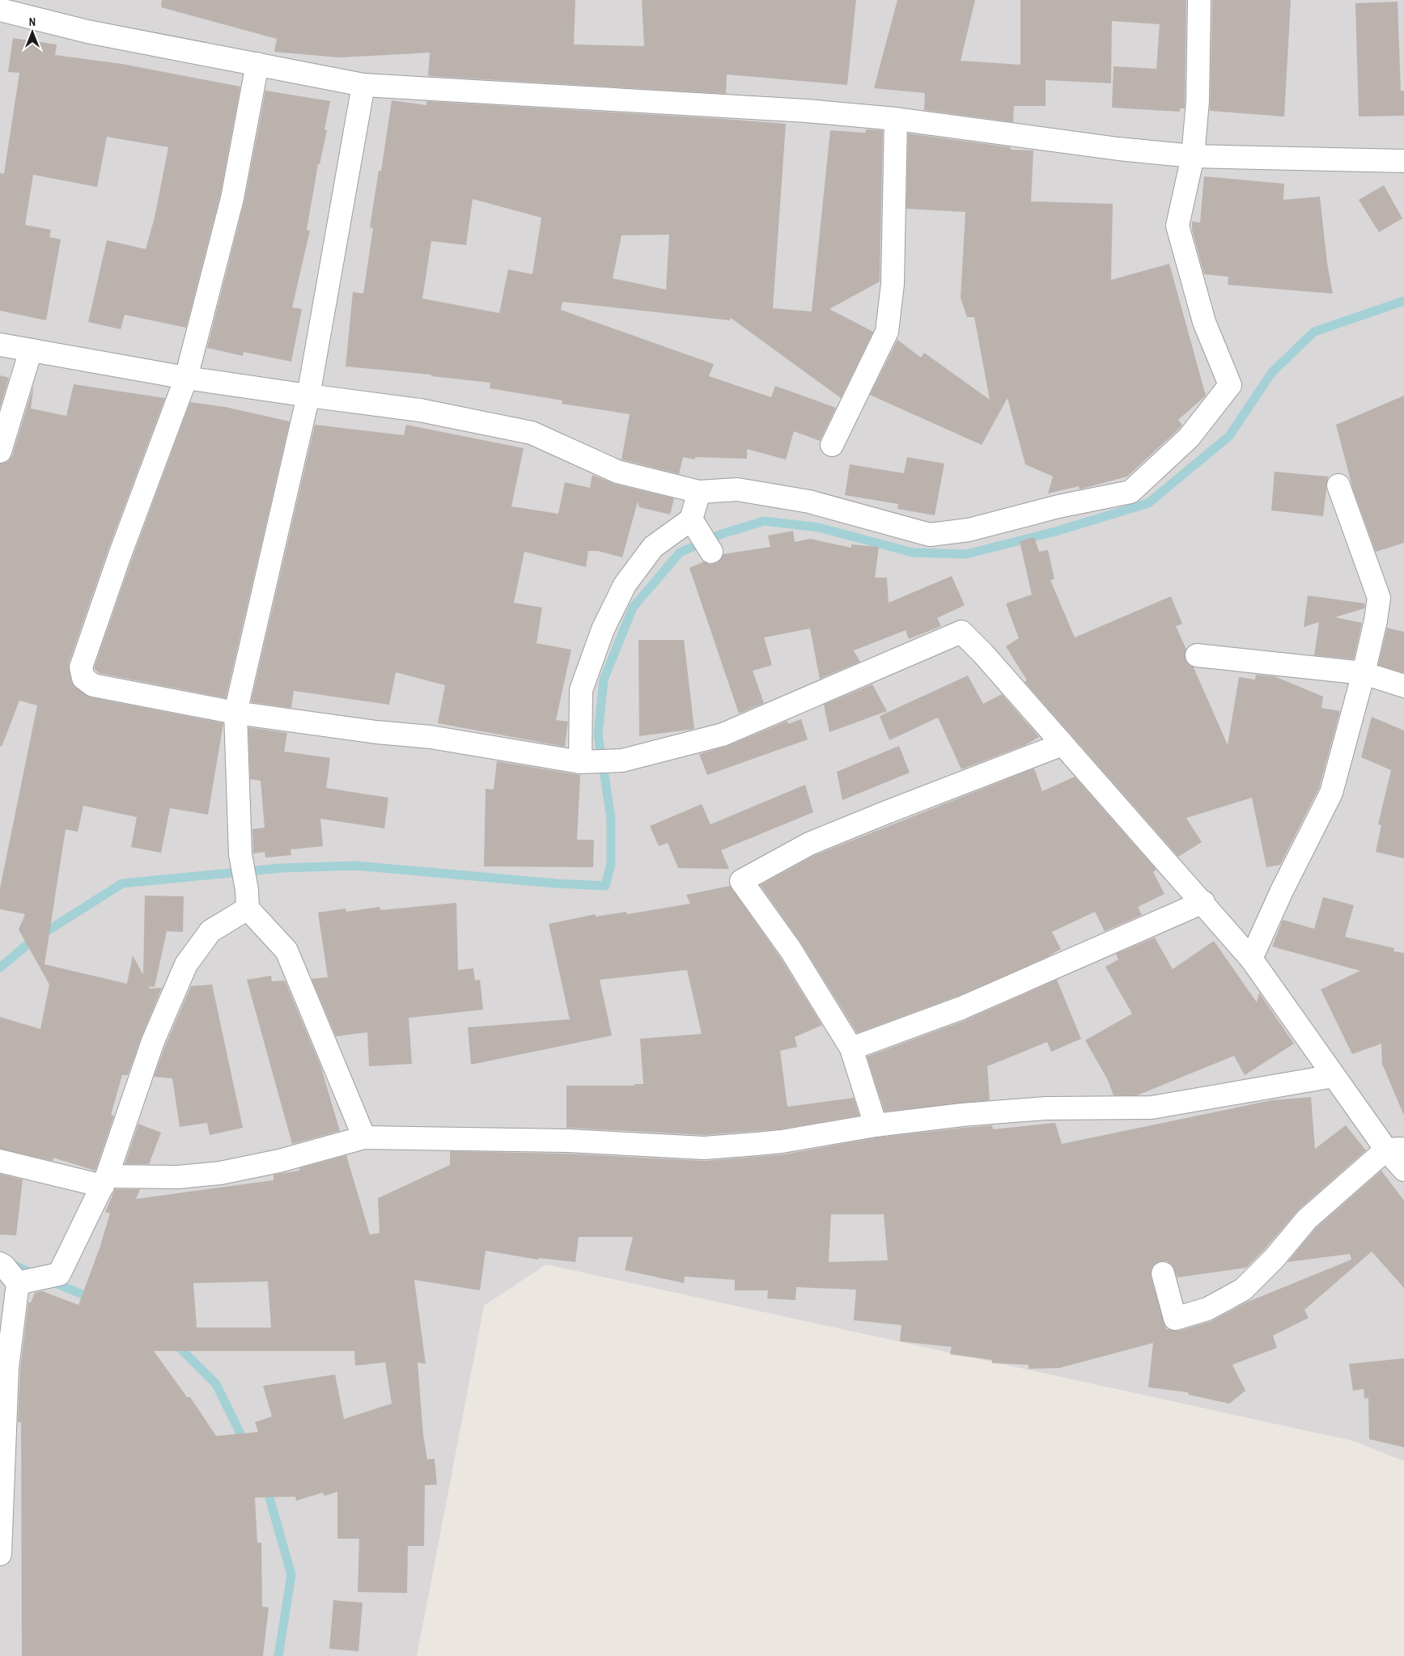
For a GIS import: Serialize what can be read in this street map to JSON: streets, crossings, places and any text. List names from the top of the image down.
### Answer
{
  "north": "top"
}
